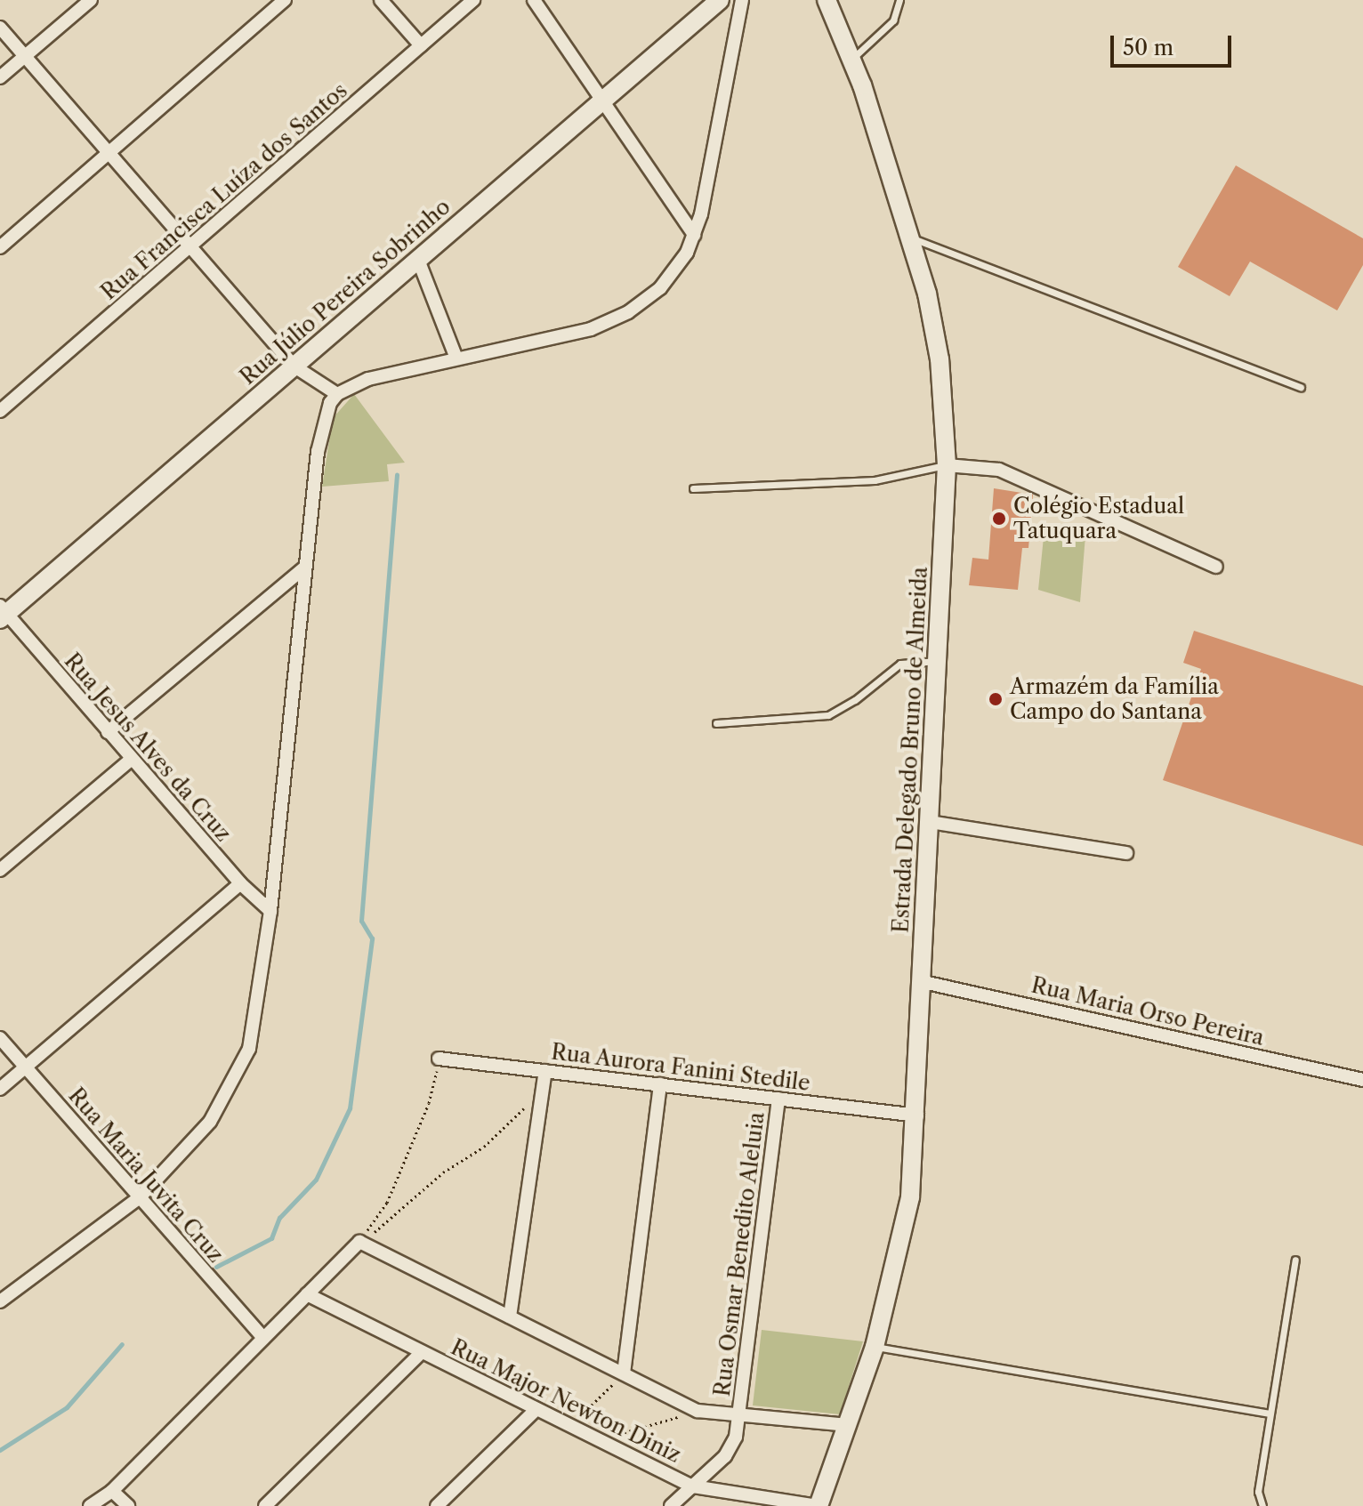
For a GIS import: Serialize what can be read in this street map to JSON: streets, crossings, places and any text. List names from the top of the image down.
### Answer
{
  "streets": {
    "main road": ["Rua Júlio Pereira Sobrinho", "Estrada Delegado Bruno de Almeida"],
    "street": [
      "Rua Francisca Luíza dos Santos",
      "Rua Jesus Alves da Cruz",
      "Rua Maria Orso Pereira",
      "Rua Aurora Fanini Stedile",
      "Rua Maria Juvita Cruz",
      "Rua Osmar Benedito Aleluia",
      "Rua Major Newton Diniz"
    ]
  },
  "crossings": [
    ["Rua Júlio Pereira Sobrinho", "Rua Jesus Alves da Cruz"],
    ["Estrada Delegado Bruno de Almeida", "Rua Maria Orso Pereira"],
    ["Estrada Delegado Bruno de Almeida", "Rua Aurora Fanini Stedile"],
    ["Estrada Delegado Bruno de Almeida", "Rua Major Newton Diniz"],
    ["Rua Aurora Fanini Stedile", "Rua Osmar Benedito Aleluia"],
    ["Rua Osmar Benedito Aleluia", "Rua Major Newton Diniz"]
  ],
  "places": ["Colégio Estadual Tatuquara", "Armazém da Família Campo do Santana"],
  "scale_bar": "50 m"
}
